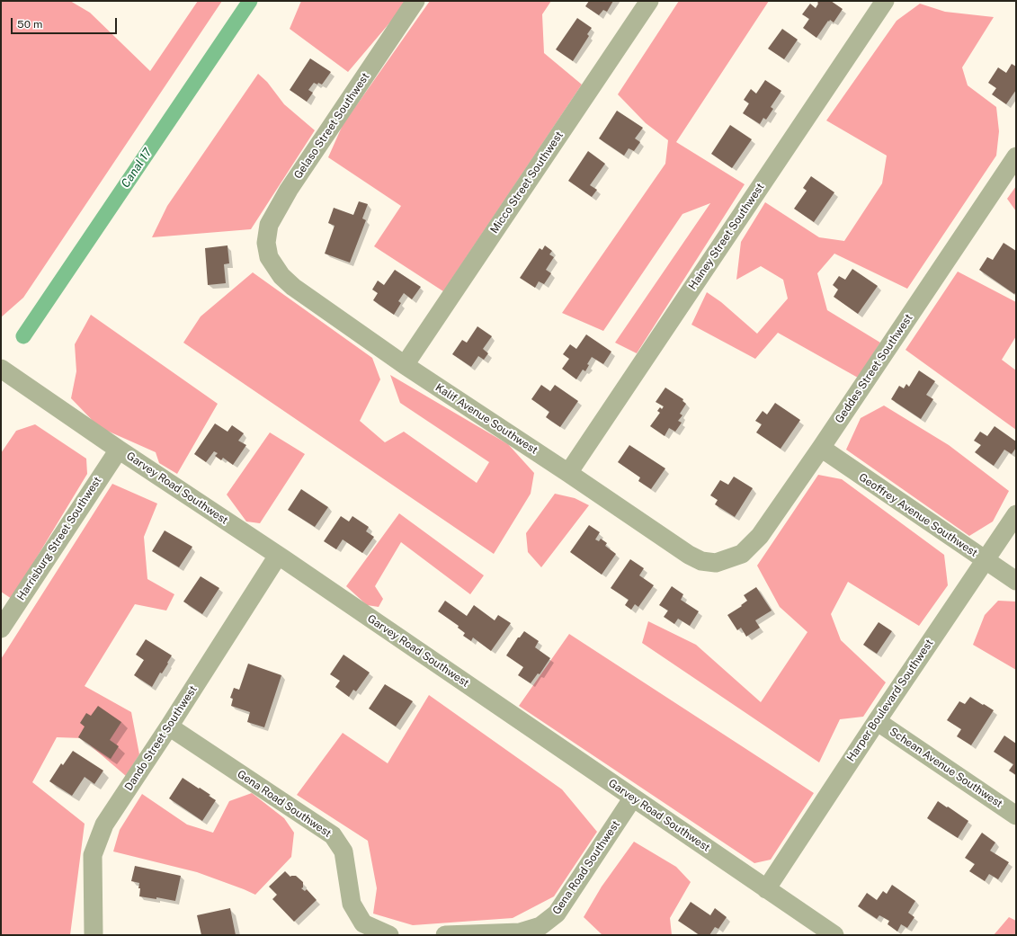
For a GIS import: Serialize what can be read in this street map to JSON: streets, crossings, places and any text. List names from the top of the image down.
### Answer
{
  "streets": {
    "street": [
      "Gelaso Street Southwest",
      "Micco Street Southwest",
      "Hainey Street Southwest",
      "Geddes Street Southwest",
      "Kalif Avenue Southwest",
      "Garvey Road Southwest",
      "Geoffrey Avenue Southwest",
      "Harrisburg Street Southwest",
      "Harper Boulevard Southwest",
      "Dando Street Southwest",
      "Schean Avenue Southwest",
      "Gena Road Southwest"
    ]
  },
  "crossings": [
    ["Gelaso Street Southwest", "Kalif Avenue Southwest"],
    ["Micco Street Southwest", "Kalif Avenue Southwest"],
    ["Hainey Street Southwest", "Kalif Avenue Southwest"],
    ["Geddes Street Southwest", "Kalif Avenue Southwest"],
    ["Geddes Street Southwest", "Geoffrey Avenue Southwest"],
    ["Garvey Road Southwest", "Harrisburg Street Southwest"],
    ["Garvey Road Southwest", "Harper Boulevard Southwest"],
    ["Garvey Road Southwest", "Dando Street Southwest"],
    ["Garvey Road Southwest", "Gena Road Southwest"],
    ["Geoffrey Avenue Southwest", "Harper Boulevard Southwest"],
    ["Harper Boulevard Southwest", "Schean Avenue Southwest"],
    ["Dando Street Southwest", "Gena Road Southwest"]
  ],
  "water": ["Canal 17"],
  "scale_bar": "50 m"
}
